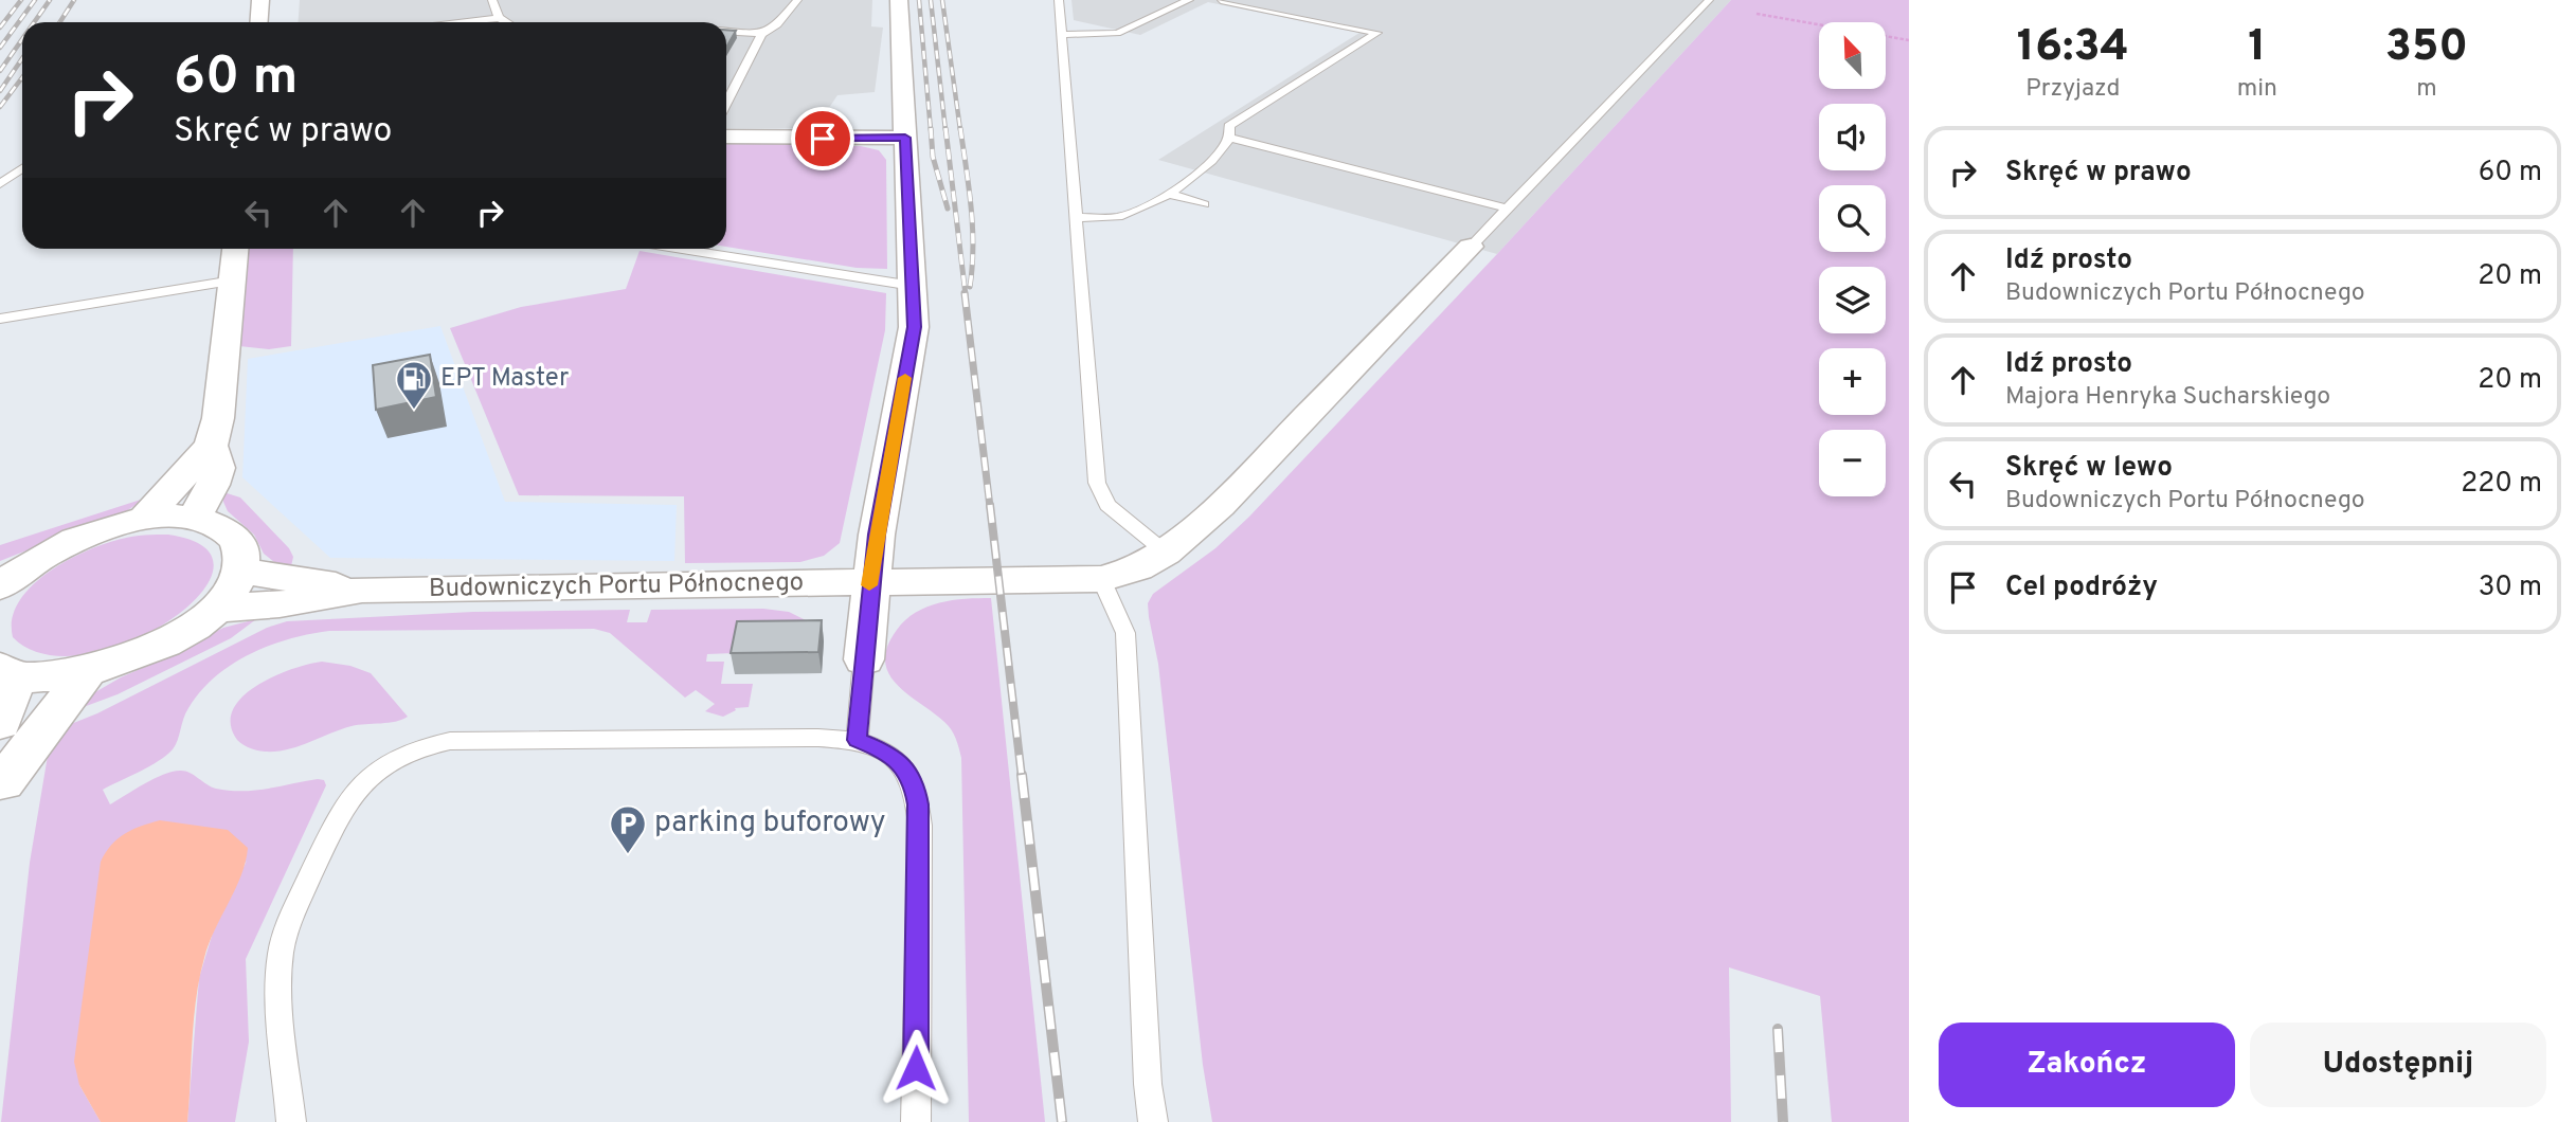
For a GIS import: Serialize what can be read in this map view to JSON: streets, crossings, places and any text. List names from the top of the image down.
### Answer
{
  "streets": {
    "street": ["Budowniczych Portu Północnego"]
  },
  "places": {
    "fuel station": ["EPT Master"],
    "parking": ["parking buforowy"]
  },
  "north": "top left",
  "page": {
    "eta": [
      "16:34",
      "Przyjazd",
      "1",
      "min",
      "350",
      "m"
    ],
    "map_buttons": ["+", "−"],
    "turn": ["60 m", "Skręć w prawo"],
    "list": [
      {
        "name": "Skręć w prawo",
        "value": "60 m"
      },
      {
        "name": "Idź prosto",
        "note": "Budowniczych Portu Północnego",
        "value": "20 m"
      },
      {
        "name": "Idź prosto",
        "note": "Majora Henryka Sucharskiego",
        "value": "20 m"
      },
      {
        "name": "Skręć w lewo",
        "note": "Budowniczych Portu Północnego",
        "value": "220 m"
      },
      {
        "name": "Cel podróży",
        "value": "30 m"
      }
    ],
    "buttons": ["Zakończ", "Udostępnij"]
  }
}
